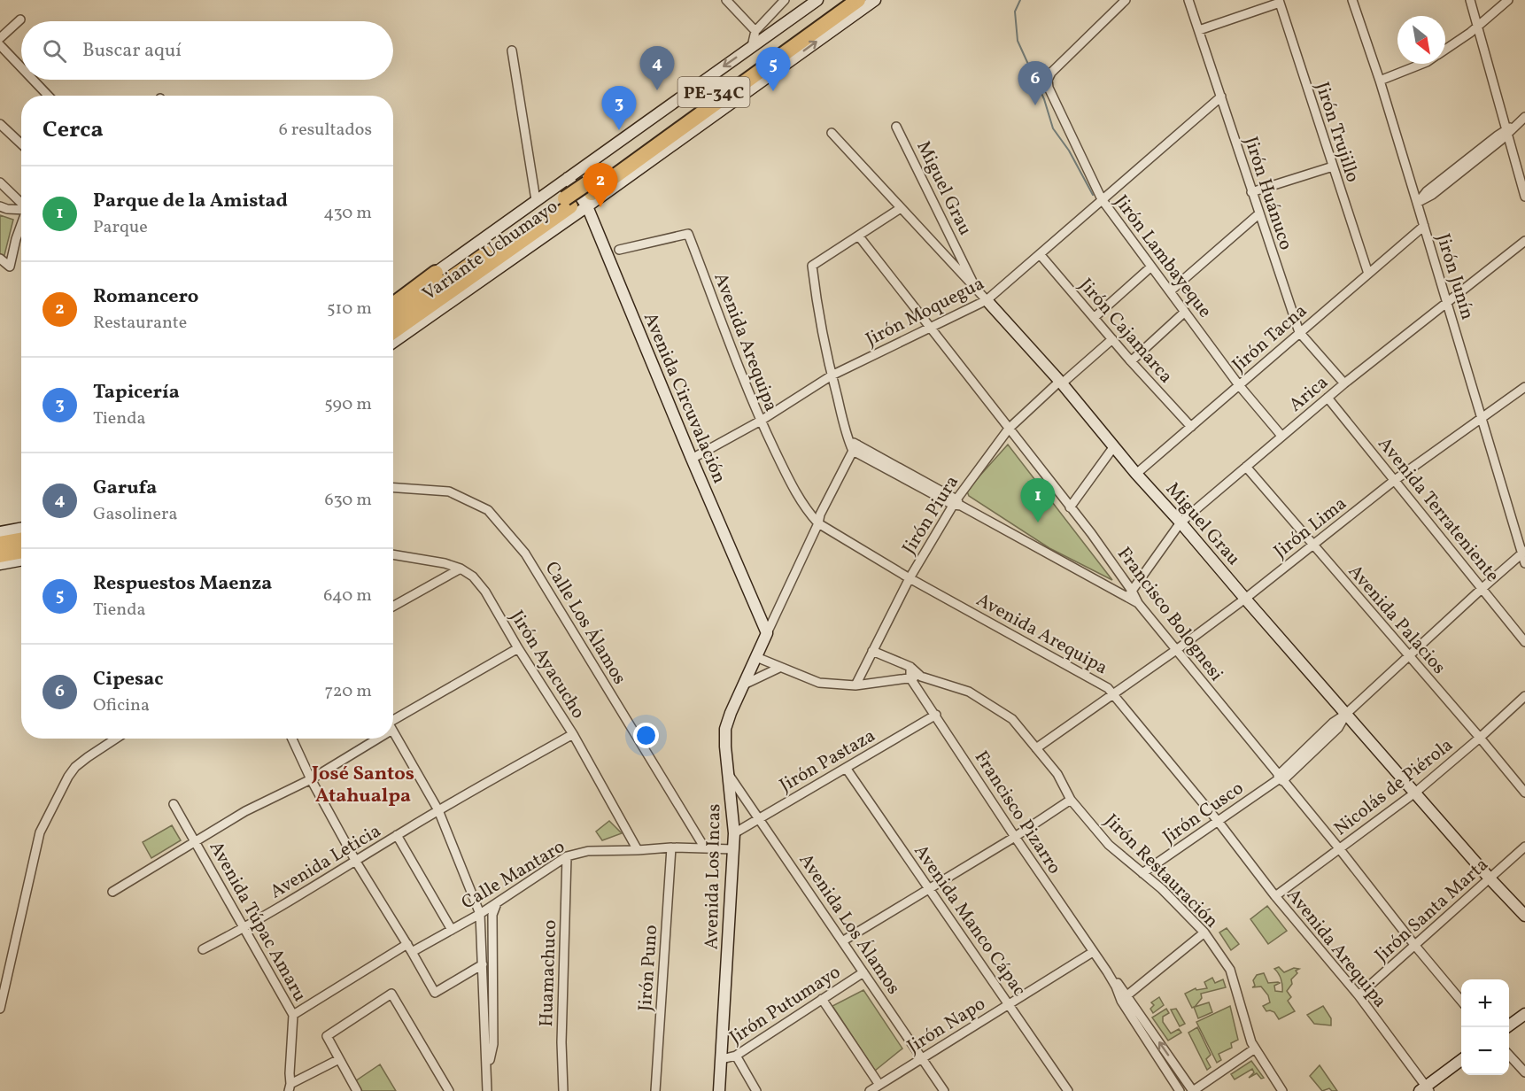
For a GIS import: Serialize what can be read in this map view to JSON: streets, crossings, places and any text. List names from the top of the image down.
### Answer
{
  "streets": {
    "highway": ["PE-34C", "Variante Uchumayo"],
    "street": [
      "Jirón Trujillo",
      "Miguel Grau",
      "Jirón Huánuco",
      "Jirón Lambayeque",
      "Jirón Junín",
      "Jirón Moquegua",
      "Jirón Cajamarca",
      "Jirón Tacna",
      "Avenida Arequipa",
      "Arica",
      "Avenida Circuvalación",
      "Avenida Terrateniente",
      "Jirón Piura",
      "Jirón Lima",
      "Francisco Bolognesi",
      "Avenida Palacios",
      "Calle Los Álamos",
      "Jirón Ayacucho",
      "Jirón Pastaza",
      "Nicolás de Piérola",
      "Francisco Pizarro",
      "Jirón Cusco",
      "Avenida Leticia",
      "Jirón Restauración",
      "Calle Mantaro",
      "Avenida Los Incas",
      "Jirón Santa Marta",
      "Avenida Manco Cápac",
      "Avenida Túpac Amaru",
      "Avenida Los Álamos",
      "Jirón Puno",
      "Huamachuco",
      "Jirón Putumayo",
      "Jirón Napo"
    ]
  },
  "crossings": [
    ["Jirón Trujillo", "Jirón Tacna"],
    ["Miguel Grau", "Jirón Moquegua"],
    ["Miguel Grau", "Jirón Tacna"],
    ["Miguel Grau", "Arica"],
    ["Miguel Grau", "Jirón Piura"],
    ["Miguel Grau", "Jirón Lima"],
    ["Miguel Grau", "Nicolás de Piérola"],
    ["Miguel Grau", "Jirón Cusco"],
    ["Miguel Grau", "Jirón Santa Marta"],
    ["Jirón Huánuco", "Jirón Moquegua"],
    ["Jirón Huánuco", "Jirón Tacna"],
    ["Jirón Huánuco", "Arica"],
    ["Variante Uchumayo", "Avenida Circuvalación"],
    ["Jirón Lambayeque", "Jirón Moquegua"],
    ["Jirón Lambayeque", "Jirón Tacna"],
    ["Jirón Lambayeque", "Arica"],
    ["Jirón Junín", "Jirón Tacna"],
    ["Jirón Junín", "Arica"],
    ["Jirón Junín", "Jirón Lima"],
    ["Jirón Junín", "Jirón Cusco"],
    ["Jirón Moquegua", "Jirón Cajamarca"],
    ["Jirón Moquegua", "Avenida Arequipa"],
    ["Jirón Moquegua", "Avenida Circuvalación"],
    ["Jirón Moquegua", "Francisco Bolognesi"],
    ["Jirón Cajamarca", "Jirón Tacna"],
    ["Jirón Cajamarca", "Jirón Piura"],
    ["Avenida Arequipa", "Jirón Piura"],
    ["Avenida Arequipa", "Jirón Lima"],
    ["Avenida Arequipa", "Nicolás de Piérola"],
    ["Avenida Arequipa", "Jirón Cusco"],
    ["Avenida Arequipa", "Avenida Los Incas"],
    ["Avenida Arequipa", "Jirón Santa Marta"],
    ["Arica", "Avenida Terrateniente"],
    ["Arica", "Francisco Bolognesi"],
    ["Arica", "Avenida Palacios"],
    ["Avenida Circuvalación", "Avenida Los Incas"],
    ["Avenida Terrateniente", "Jirón Lima"],
    ["Avenida Terrateniente", "Jirón Cusco"],
    ["Jirón Piura", "Francisco Bolognesi"],
    ["Jirón Piura", "Jirón Restauración"],
    ["Jirón Lima", "Francisco Bolognesi"],
    ["Jirón Lima", "Avenida Palacios"],
    ["Jirón Lima", "Jirón Restauración"],
    ["Francisco Bolognesi", "Nicolás de Piérola"],
    ["Francisco Bolognesi", "Jirón Cusco"],
    ["Francisco Bolognesi", "Jirón Santa Marta"],
    ["Avenida Palacios", "Nicolás de Piérola"],
    ["Avenida Palacios", "Jirón Cusco"],
    ["Calle Los Álamos", "Calle Mantaro"],
    ["Jirón Ayacucho", "Avenida Leticia"],
    ["Jirón Ayacucho", "Calle Mantaro"],
    ["Jirón Pastaza", "Francisco Pizarro"],
    ["Jirón Pastaza", "Avenida Los Incas"],
    ["Jirón Pastaza", "Avenida Manco Cápac"],
    ["Jirón Pastaza", "Avenida Los Álamos"],
    ["Francisco Pizarro", "Jirón Restauración"],
    ["Francisco Pizarro", "Jirón Putumayo"],
    ["Francisco Pizarro", "Jirón Napo"],
    ["Jirón Cusco", "Jirón Restauración"],
    ["Avenida Leticia", "Avenida Túpac Amaru"],
    ["Jirón Restauración", "Avenida Los Incas"],
    ["Jirón Restauración", "Jirón Putumayo"],
    ["Calle Mantaro", "Avenida Los Incas"],
    ["Calle Mantaro", "Avenida Túpac Amaru"],
    ["Calle Mantaro", "Jirón Puno"],
    ["Calle Mantaro", "Huamachuco"],
    ["Avenida Los Incas", "Avenida Los Álamos"],
    ["Avenida Los Incas", "Jirón Putumayo"],
    ["Avenida Manco Cápac", "Jirón Putumayo"],
    ["Avenida Manco Cápac", "Jirón Napo"],
    ["Avenida Los Álamos", "Jirón Putumayo"],
    ["Avenida Los Álamos", "Jirón Napo"]
  ],
  "districts": ["José Santos Atahualpa"],
  "north": "bottom right",
  "page": {
    "search": "Buscar aquí",
    "pins": [
      "4",
      "5",
      "6",
      "3",
      "2",
      "1"
    ],
    "heading": ["Cerca", "6 resultados"],
    "list": [
      {
        "mark": "1",
        "name": "Parque de la Amistad",
        "note": "Parque",
        "value": "430 m"
      },
      {
        "mark": "2",
        "name": "Romancero",
        "note": "Restaurante",
        "value": "510 m"
      },
      {
        "mark": "3",
        "name": "Tapicería",
        "note": "Tienda",
        "value": "590 m"
      },
      {
        "mark": "4",
        "name": "Garufa",
        "note": "Gasolinera",
        "value": "630 m"
      },
      {
        "mark": "5",
        "name": "Respuestos Maenza",
        "note": "Tienda",
        "value": "640 m"
      },
      {
        "mark": "6",
        "name": "Cipesac",
        "note": "Oficina",
        "value": "720 m"
      }
    ],
    "map_buttons": ["+", "−"]
  }
}
